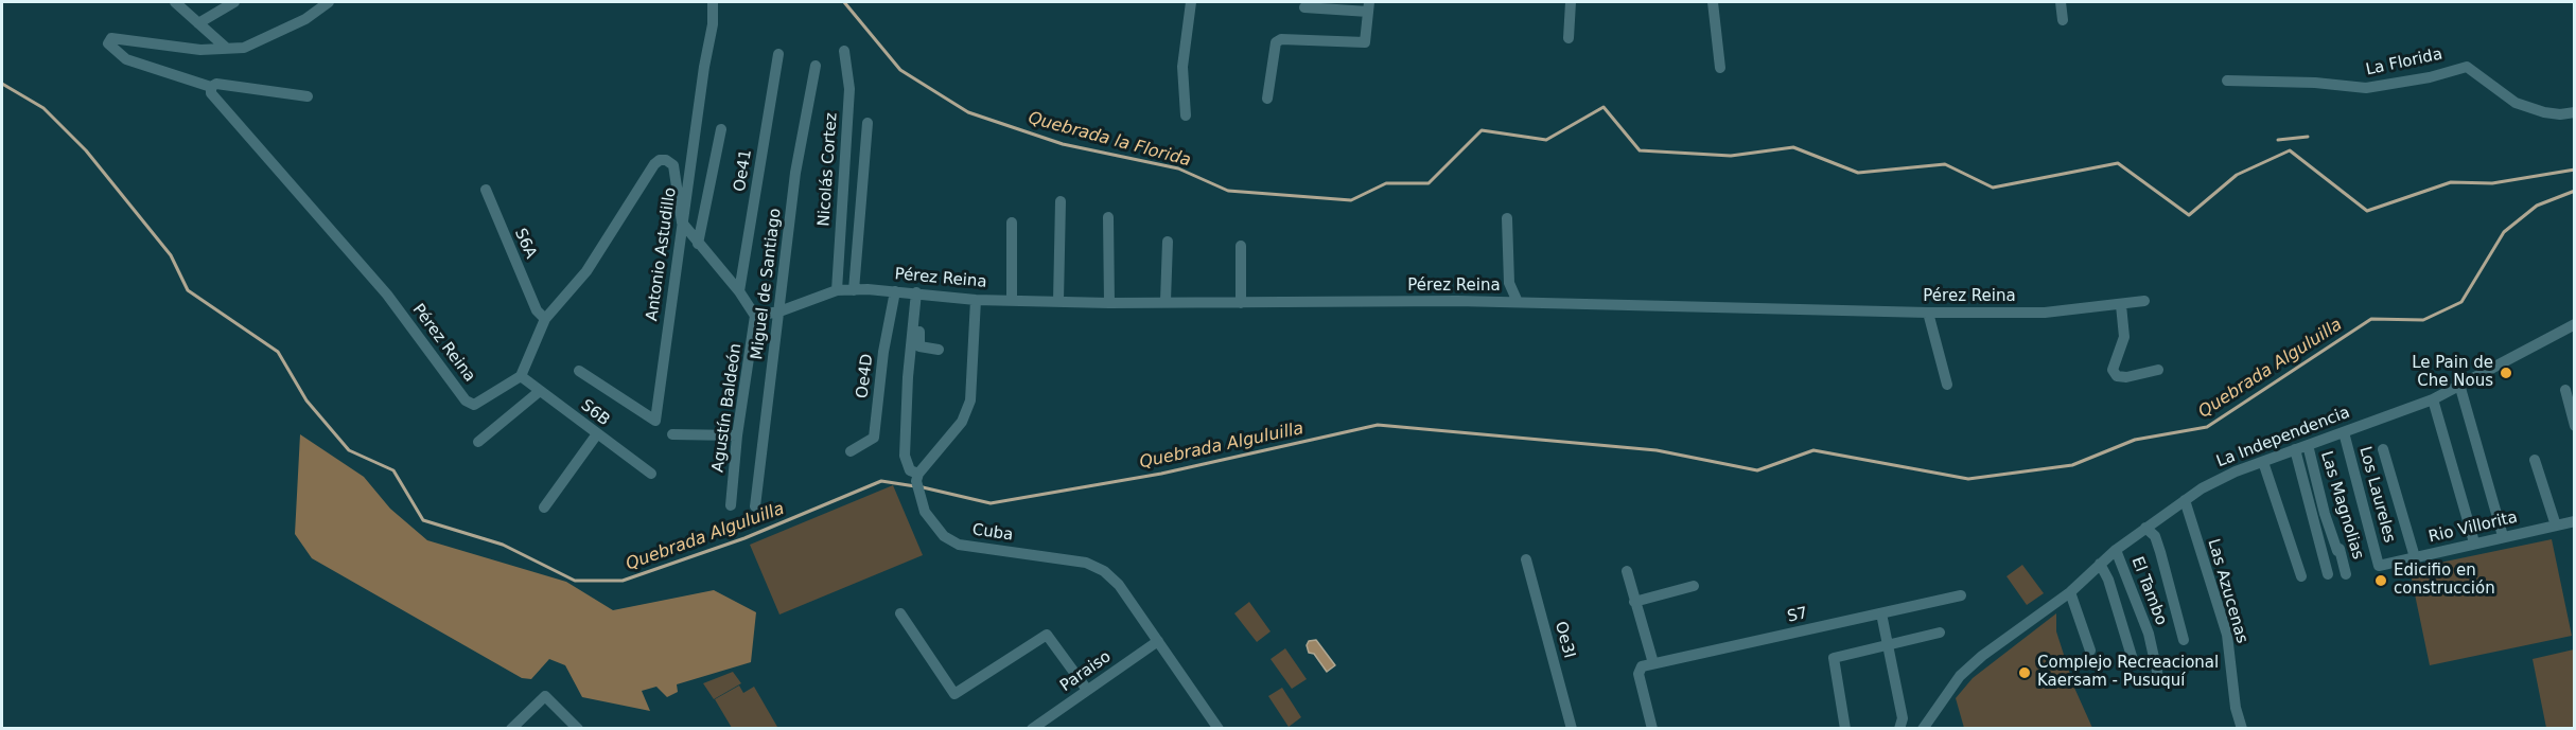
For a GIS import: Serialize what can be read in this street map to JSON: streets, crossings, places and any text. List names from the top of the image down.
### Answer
{
  "streets": {
    "street": [
      "La Florida",
      "Nicolás Cortez",
      "Oe41",
      "S6A",
      "Antonio Astudillo",
      "Pérez Reina",
      "Miguel de Santiago",
      "Oe4D",
      "Agustín Baldeón",
      "S6B",
      "La Independencia",
      "Los Laureles",
      "Las Magnolias",
      "Rio Villorita",
      "Cuba",
      "El Tambo",
      "Las Azucenas",
      "S7",
      "Oe3I",
      "Paraiso"
    ]
  },
  "crossings": [
    ["Nicolás Cortez", "Pérez Reina"],
    ["Pérez Reina", "Miguel de Santiago"],
    ["Pérez Reina", "Oe4D"],
    ["Pérez Reina", "Agustín Baldeón"],
    ["Pérez Reina", "S6B"],
    ["La Independencia", "Los Laureles"],
    ["La Independencia", "Las Magnolias"],
    ["La Independencia", "El Tambo"],
    ["La Independencia", "Las Azucenas"],
    ["Los Laureles", "Rio Villorita"],
    ["Cuba", "Paraiso"]
  ],
  "water": ["Quebrada la Florida", "Quebrada Alguluilla"],
  "places": ["Le Pain de Che Nous", "Edicifio en construcción", "Complejo Recreacional Kaersam - Pusuquí"]
}
